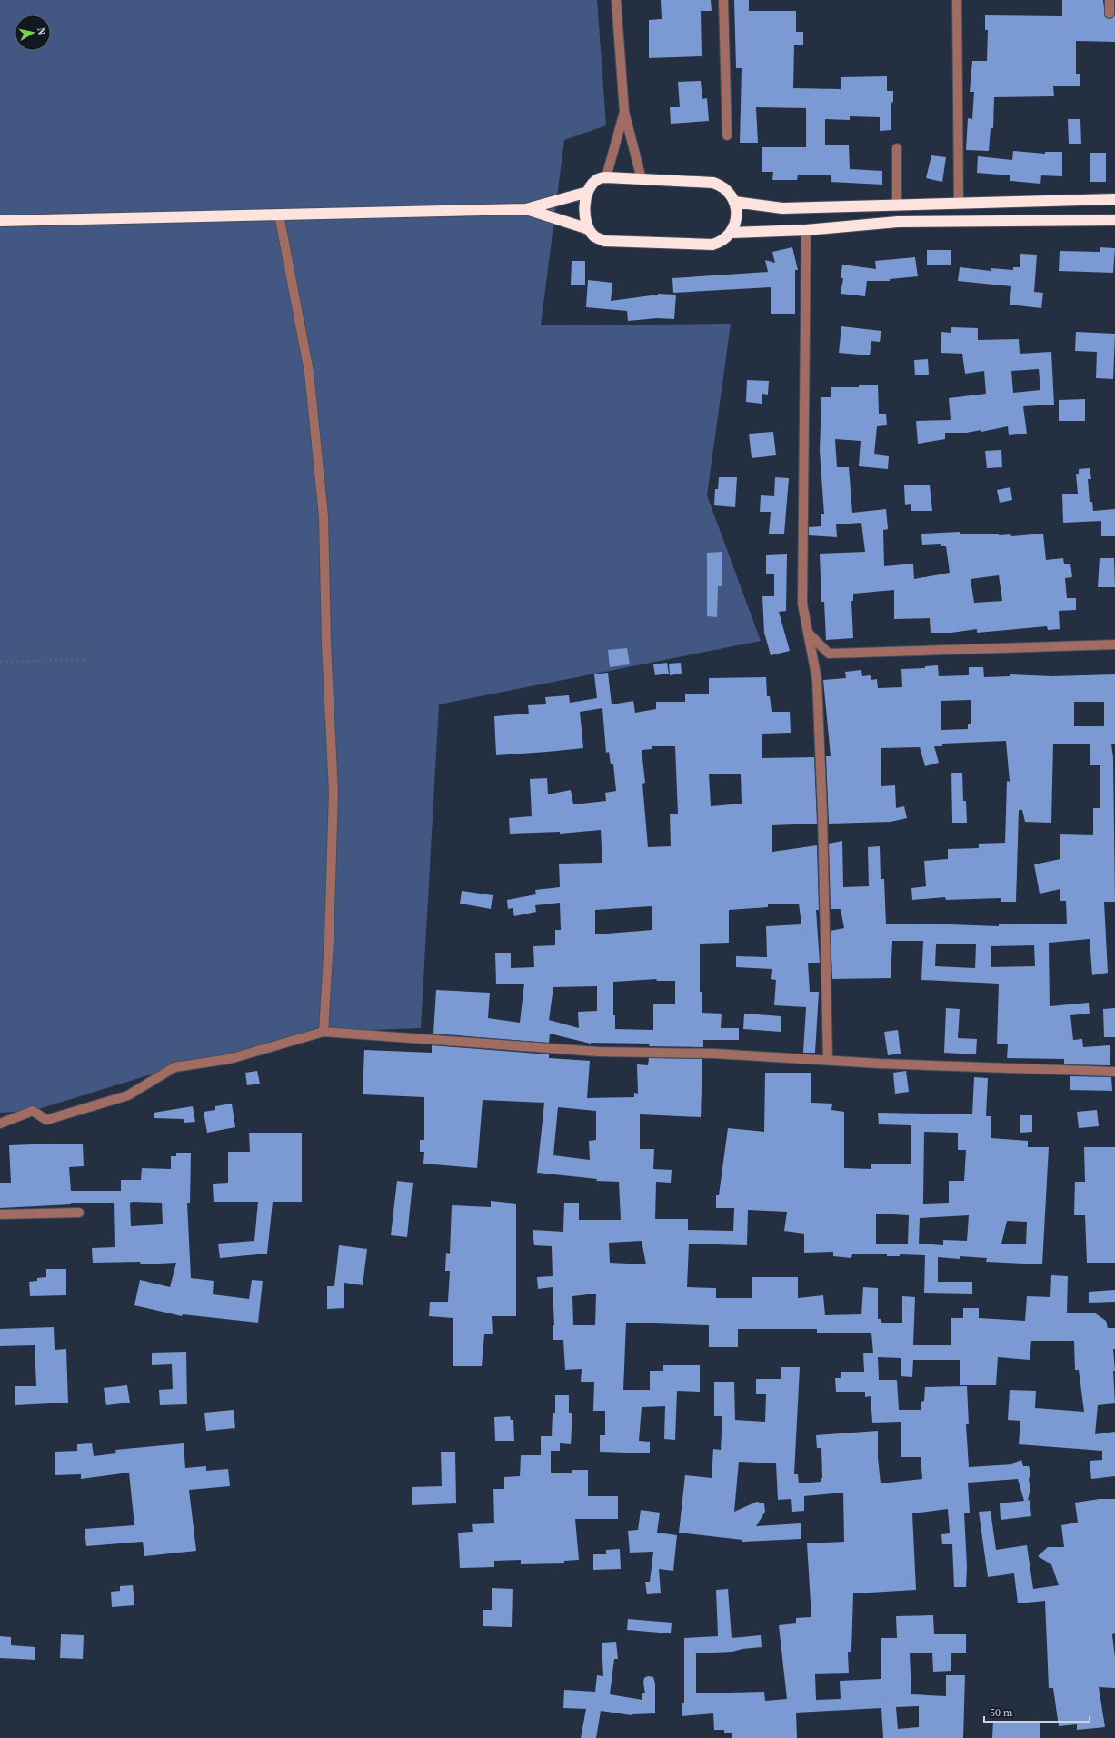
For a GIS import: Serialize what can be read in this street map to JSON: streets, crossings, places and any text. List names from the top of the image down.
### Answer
{
  "scale_bar": "50 m",
  "north": "right"
}
